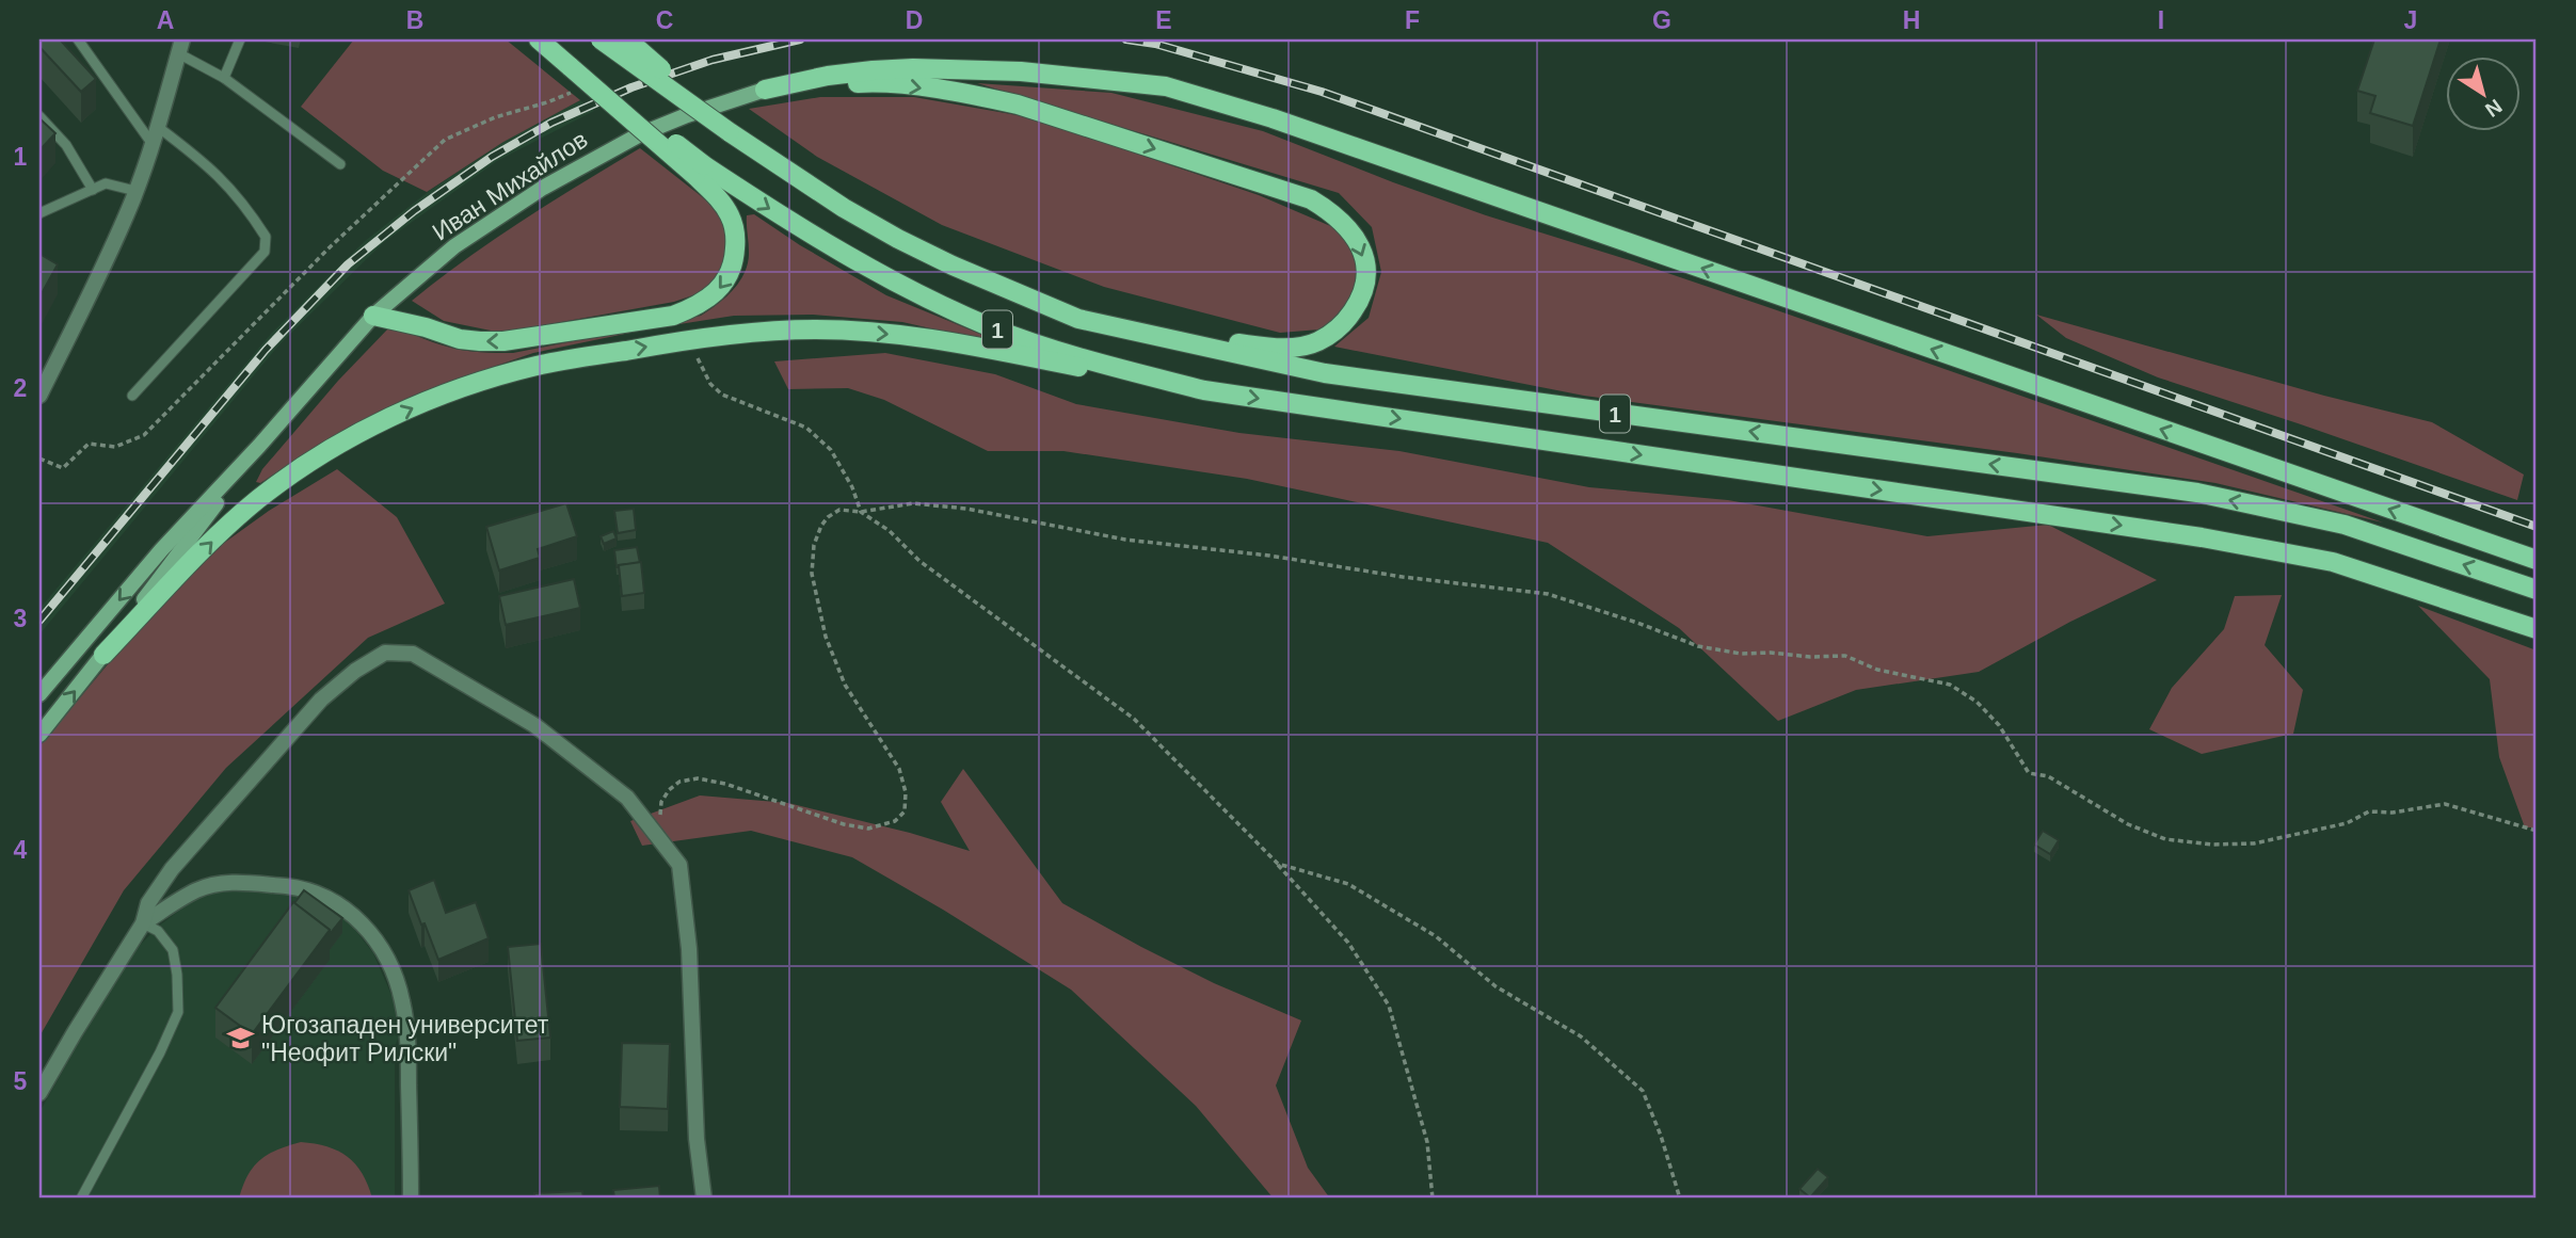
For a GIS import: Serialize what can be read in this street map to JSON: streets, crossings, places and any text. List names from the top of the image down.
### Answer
{
  "streets": {
    "main road": ["Иван Михайлов", "1"]
  },
  "places": {
    "school or university": ["Югозападен университет \"Неофит Рилски\""]
  },
  "north": "bottom right",
  "grid": {
    "columns": [
      "A",
      "B",
      "C",
      "D",
      "E",
      "F",
      "G",
      "H",
      "I",
      "J"
    ],
    "rows": [
      "1",
      "2",
      "3",
      "4",
      "5"
    ]
  }
}
